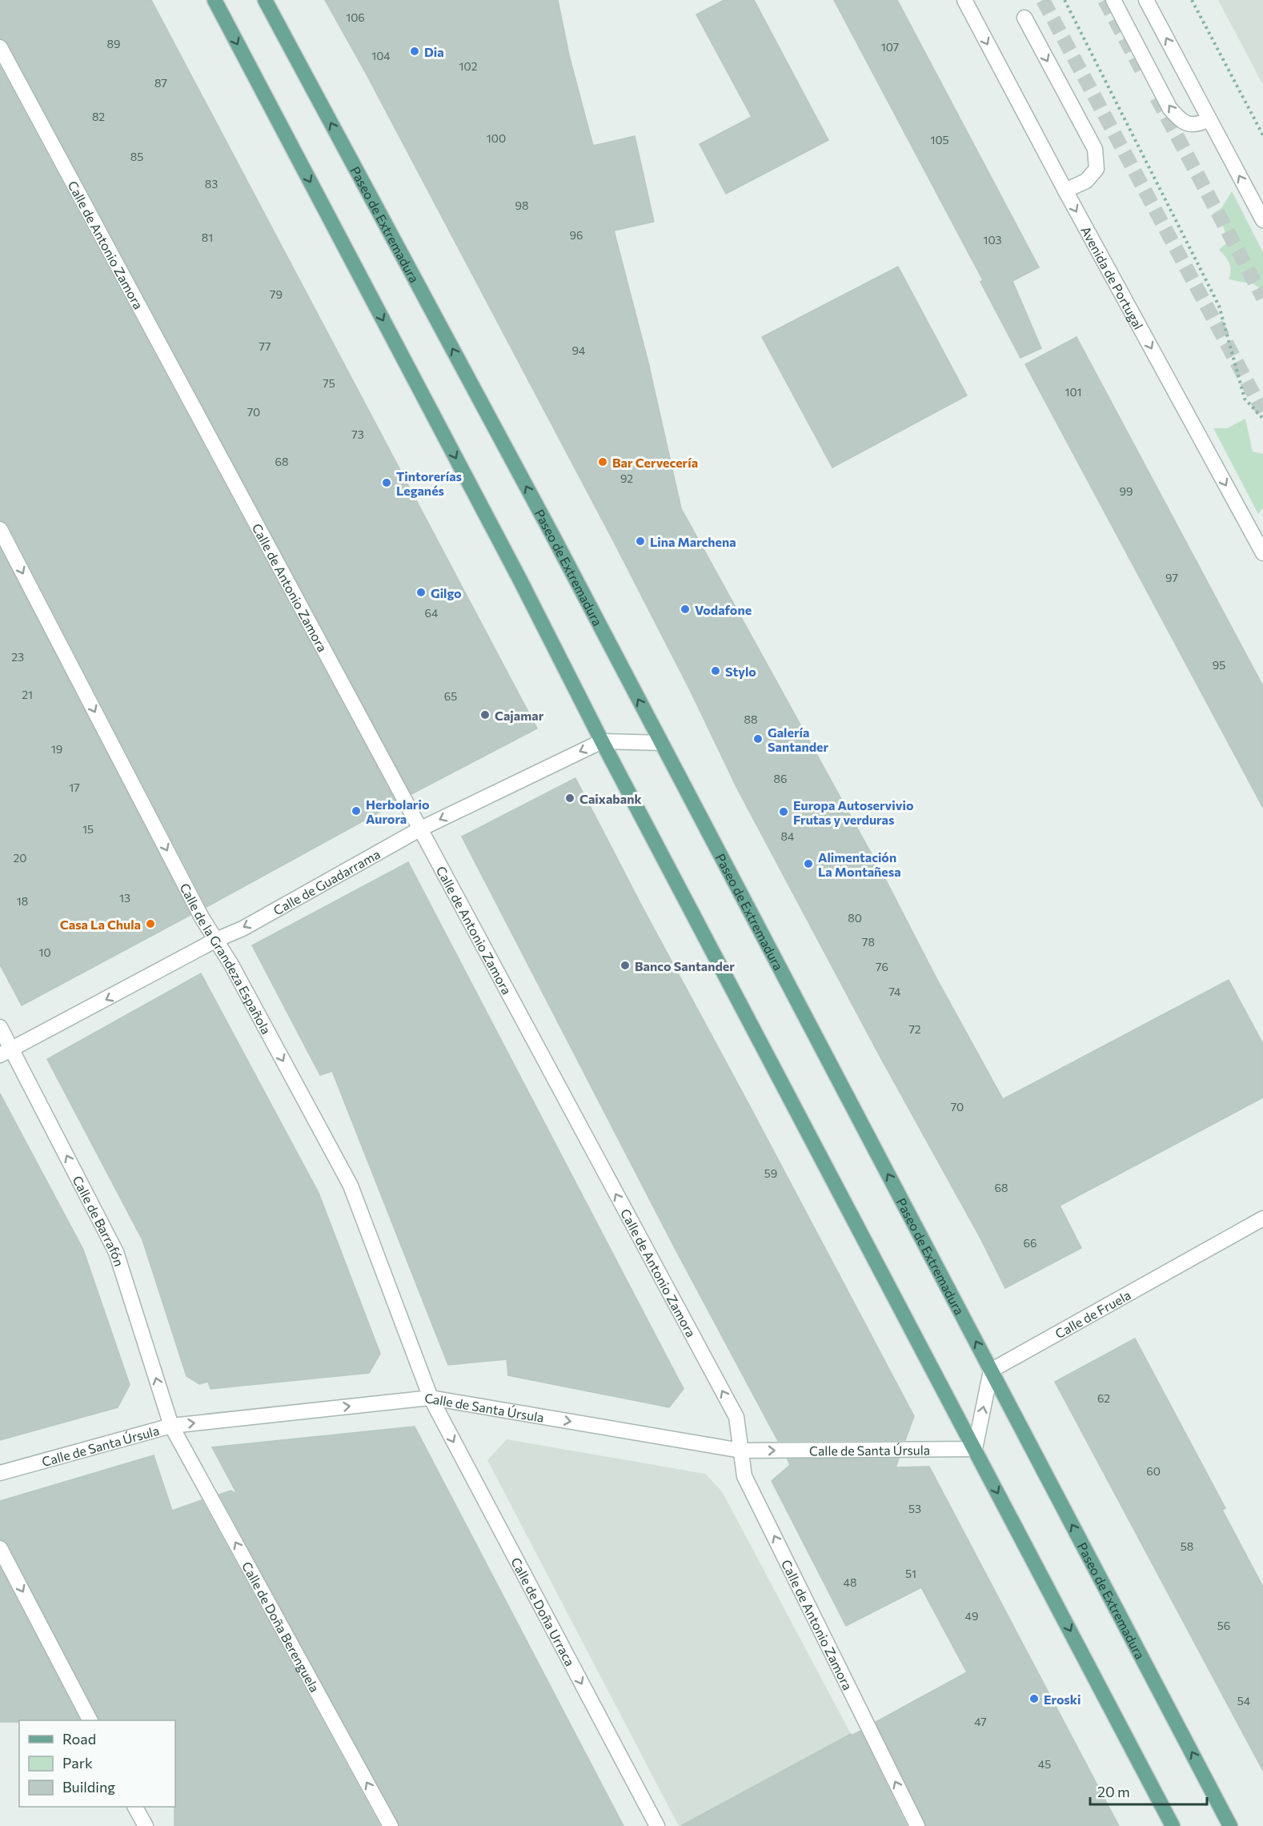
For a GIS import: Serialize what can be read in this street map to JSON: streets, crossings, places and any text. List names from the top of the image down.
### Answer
{
  "streets": {
    "main road": ["Paseo de Extremadura"],
    "street": [
      "Calle de Antonio Zamora",
      "Avenida de Portugal",
      "Calle de Guadarrama",
      "Calle de la Grandeza Española",
      "Calle de Barrafón",
      "Calle de Fruela",
      "Calle de Santa Úrsula",
      "Calle de Doña Urraca",
      "Calle de Doña Berenguela"
    ]
  },
  "crossings": [
    ["Paseo de Extremadura", "Calle de Guadarrama"],
    ["Paseo de Extremadura", "Calle de Fruela"],
    ["Calle de Antonio Zamora", "Calle de Guadarrama"],
    ["Calle de Antonio Zamora", "Calle de Santa Úrsula"],
    ["Calle de Guadarrama", "Calle de la Grandeza Española"],
    ["Calle de Guadarrama", "Calle de Barrafón"],
    ["Calle de la Grandeza Española", "Calle de Santa Úrsula"],
    ["Calle de la Grandeza Española", "Calle de Doña Urraca"],
    ["Calle de Barrafón", "Calle de Santa Úrsula"],
    ["Calle de Barrafón", "Calle de Doña Berenguela"],
    ["Calle de Santa Úrsula", "Calle de Doña Urraca"],
    ["Calle de Santa Úrsula", "Calle de Doña Berenguela"]
  ],
  "one_way": [
    "Calle de Antonio Zamora",
    "Avenida de Portugal",
    "Calle de Guadarrama",
    "Calle de la Grandeza Española",
    "Calle de Barrafón",
    "Calle de Santa Úrsula",
    "Calle de Doña Urraca",
    "Calle de Doña Berenguela"
  ],
  "places": [
    "Dia",
    "Bar Cervecería",
    "Tintorerías Leganés",
    "Lina Marchena",
    "Gilgo",
    "Vodafone",
    "Stylo",
    "Cajamar",
    "Galería Santander",
    "Caixabank",
    "Herbolario Aurora",
    "Europa Autoservivio Frutas y verduras",
    "Alimentación La Montañesa",
    "Casa La Chula",
    "Banco Santander",
    "Eroski"
  ],
  "house_numbers": [
    "106",
    "89",
    "107",
    "104",
    "102",
    "87",
    "82",
    "100",
    "105",
    "85",
    "83",
    "98",
    "96",
    "81",
    "103",
    "79",
    "77",
    "94",
    "75",
    "101",
    "70",
    "73",
    "68",
    "92",
    "99",
    "97",
    "64",
    "23",
    "95",
    "21",
    "65",
    "88",
    "19",
    "86",
    "17",
    "15",
    "84",
    "20",
    "13",
    "18",
    "80",
    "78",
    "10",
    "76",
    "74",
    "72",
    "70",
    "59",
    "68",
    "66",
    "62",
    "60",
    "53",
    "58",
    "51",
    "48",
    "49",
    "56",
    "54",
    "47",
    "45"
  ],
  "legend": ["Road", "Park", "Building"],
  "scale_bar": "20 m"
}
